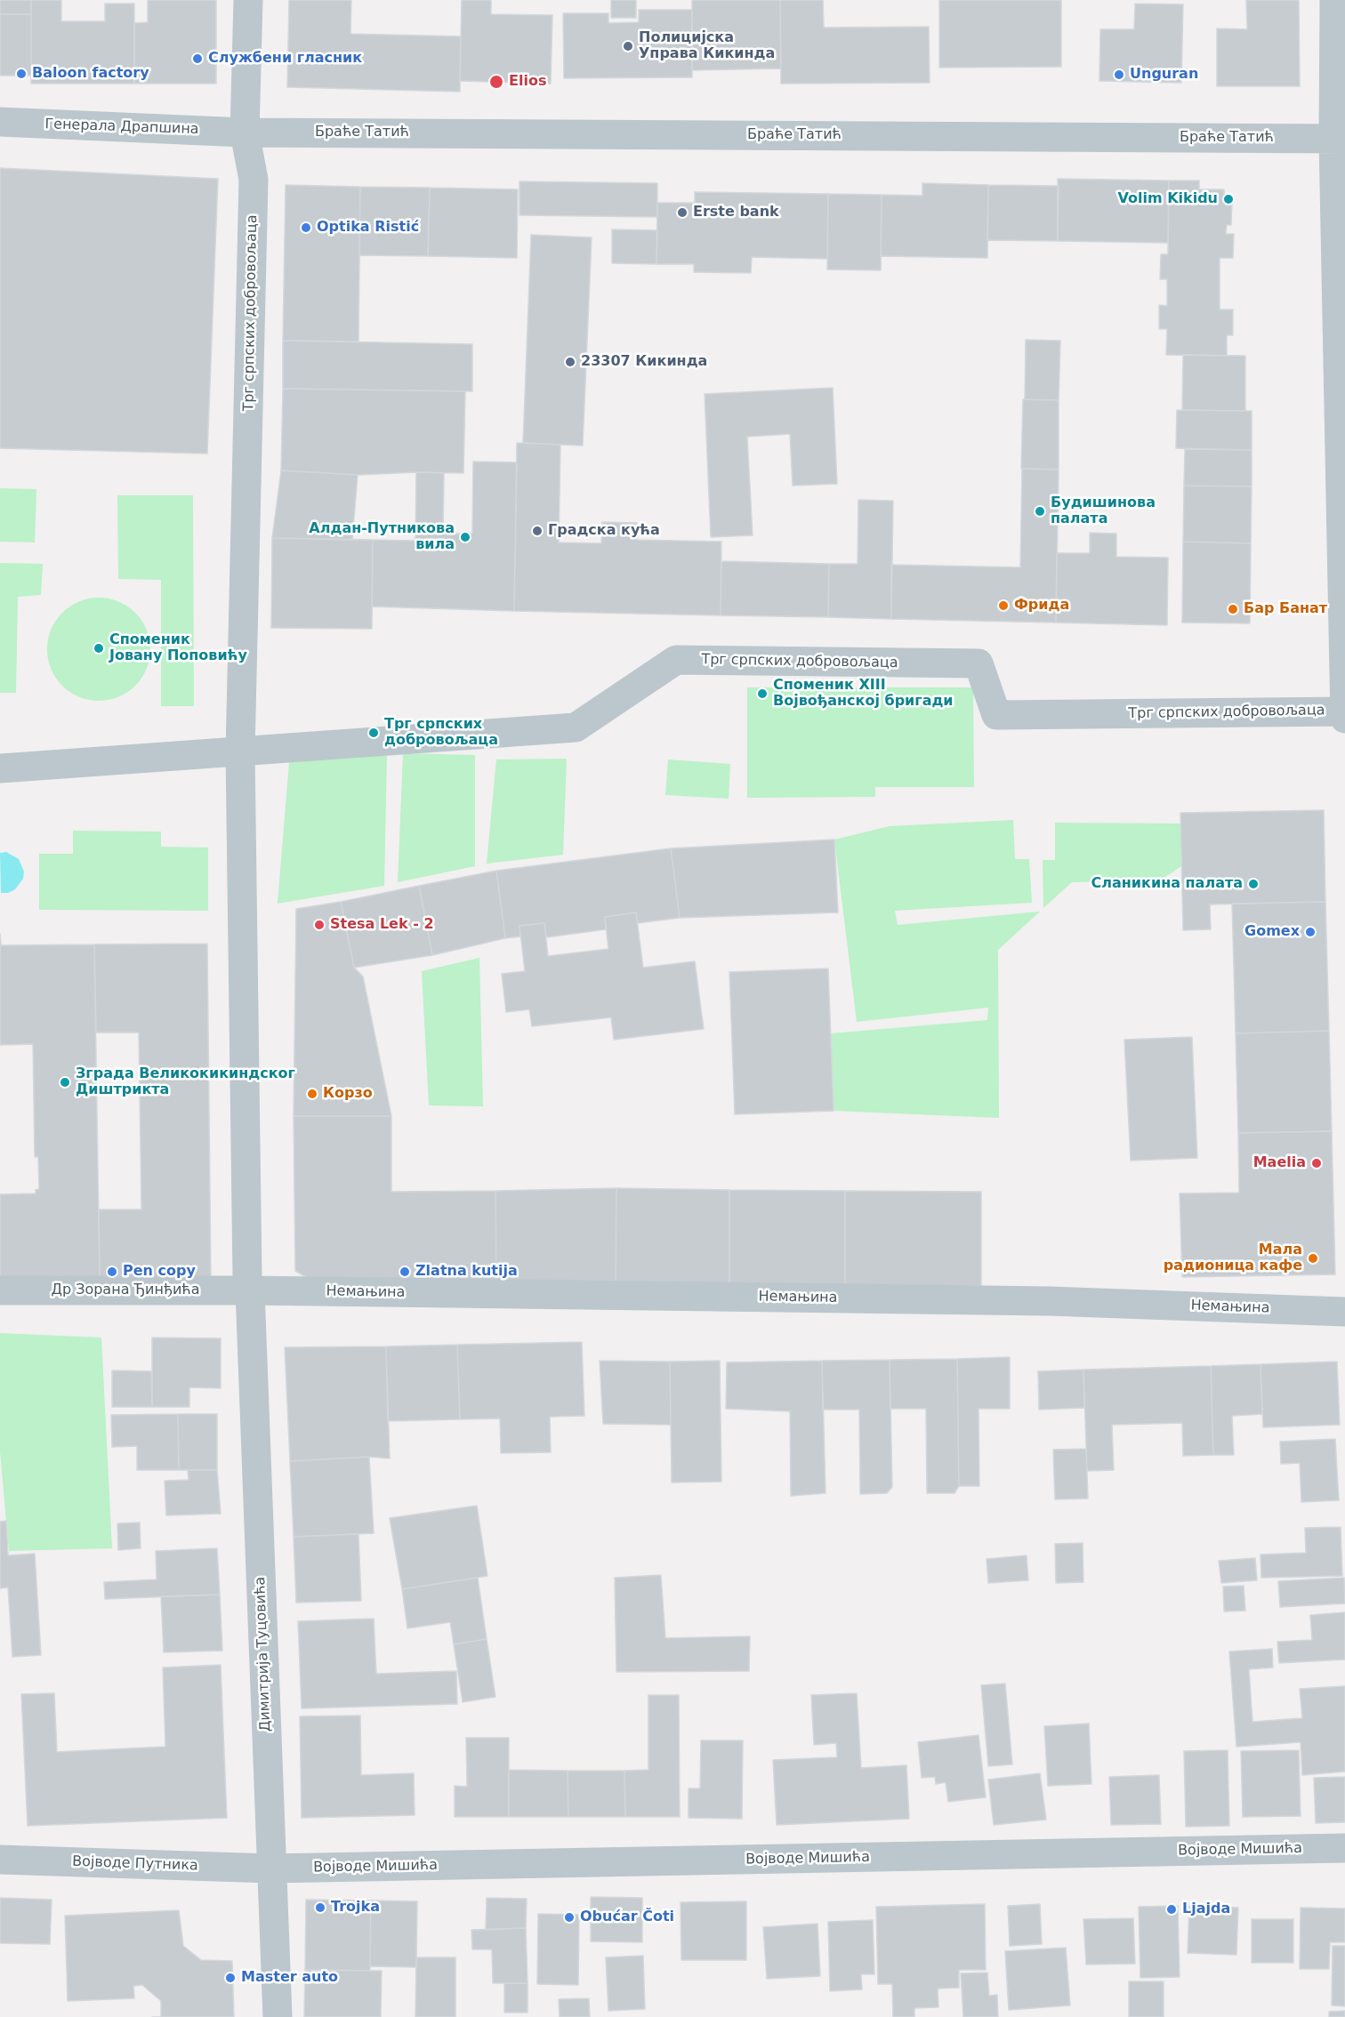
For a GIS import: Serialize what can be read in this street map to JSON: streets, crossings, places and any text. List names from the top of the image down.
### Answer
{
  "streets": {
    "street": [
      "Генерала Драпшина",
      "Браће Татић",
      "Трг српских добровољаца",
      "Др Зорана Ђинђића",
      "Немањина",
      "Димитрија Туцовића",
      "Војводе Мишића",
      "Војводе Путника"
    ]
  },
  "crossings": [
    ["Генерала Драпшина", "Браће Татић"],
    ["Генерала Драпшина", "Трг српских добровољаца"],
    ["Браће Татић", "Трг српских добровољаца"],
    ["Трг српских добровољаца", "Др Зорана Ђинђића"],
    ["Трг српских добровољаца", "Немањина"],
    ["Трг српских добровољаца", "Димитрија Туцовића"],
    ["Др Зорана Ђинђића", "Немањина"],
    ["Др Зорана Ђинђића", "Димитрија Туцовића"],
    ["Немањина", "Димитрија Туцовића"],
    ["Димитрија Туцовића", "Војводе Мишића"],
    ["Димитрија Туцовића", "Војводе Путника"],
    ["Војводе Мишића", "Војводе Путника"]
  ],
  "places": [
    "Полицијска Управа Кикинда",
    "Службени гласник",
    "Baloon factory",
    "Unguran",
    "Elios",
    "Volim Kikidu",
    "Erste bank",
    "Optika Ristić",
    "23307 Кикинда",
    "Будишинова палата",
    "Градска кућа",
    "Алдан-Путникова вила",
    "Фрида",
    "Бар Банат",
    "Споменик Јовану Поповићу",
    "Споменик XIII Војвођанској бригади",
    "Трг српских добровољаца",
    "Сланикина палата",
    "Stesa Lek - 2",
    "Gomex",
    "Зграда Великокикиндског Диштрикта",
    "Корзо",
    "Maelia",
    "Мала радионица кафе",
    "Pen copy",
    "Zlatna kutija",
    "Trojka",
    "Ljajda",
    "Obućar Čoti",
    "Master auto"
  ]
}
